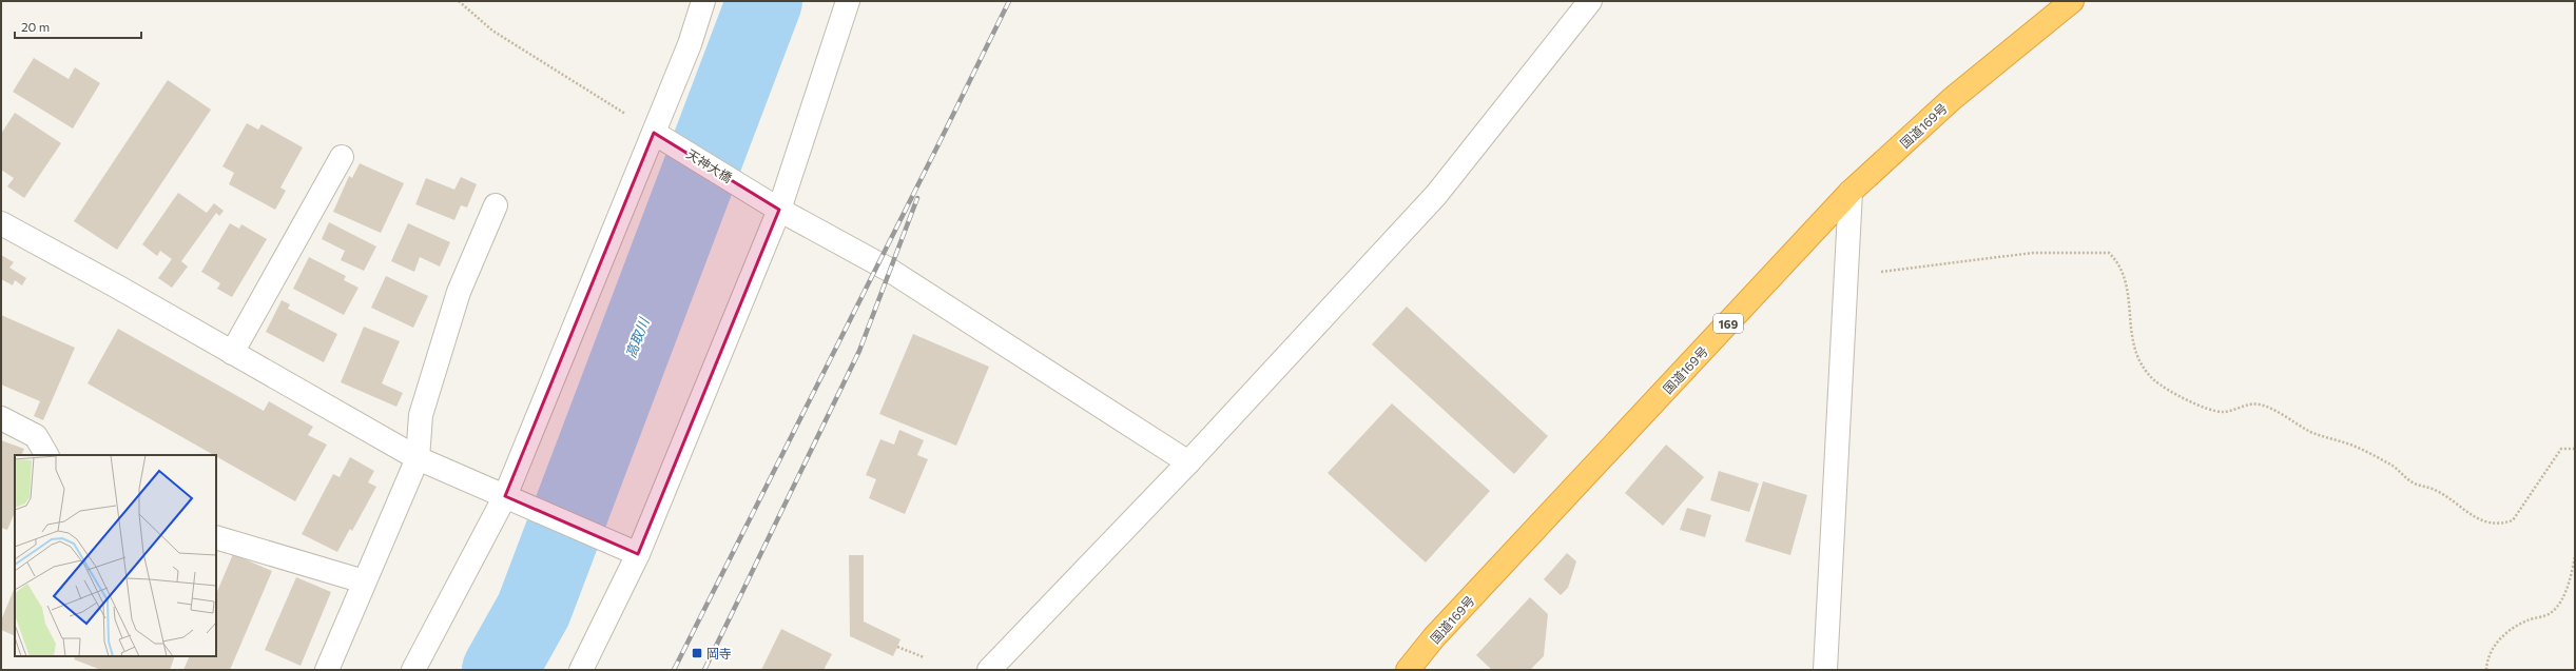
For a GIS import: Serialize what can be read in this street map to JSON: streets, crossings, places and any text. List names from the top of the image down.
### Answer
{
  "streets": {
    "highway": ["国道169号", "169"],
    "street": ["天神大橋"]
  },
  "water": ["高取川"],
  "places": {
    "transit": ["岡寺"]
  },
  "scale_bar": "20 m"
}
